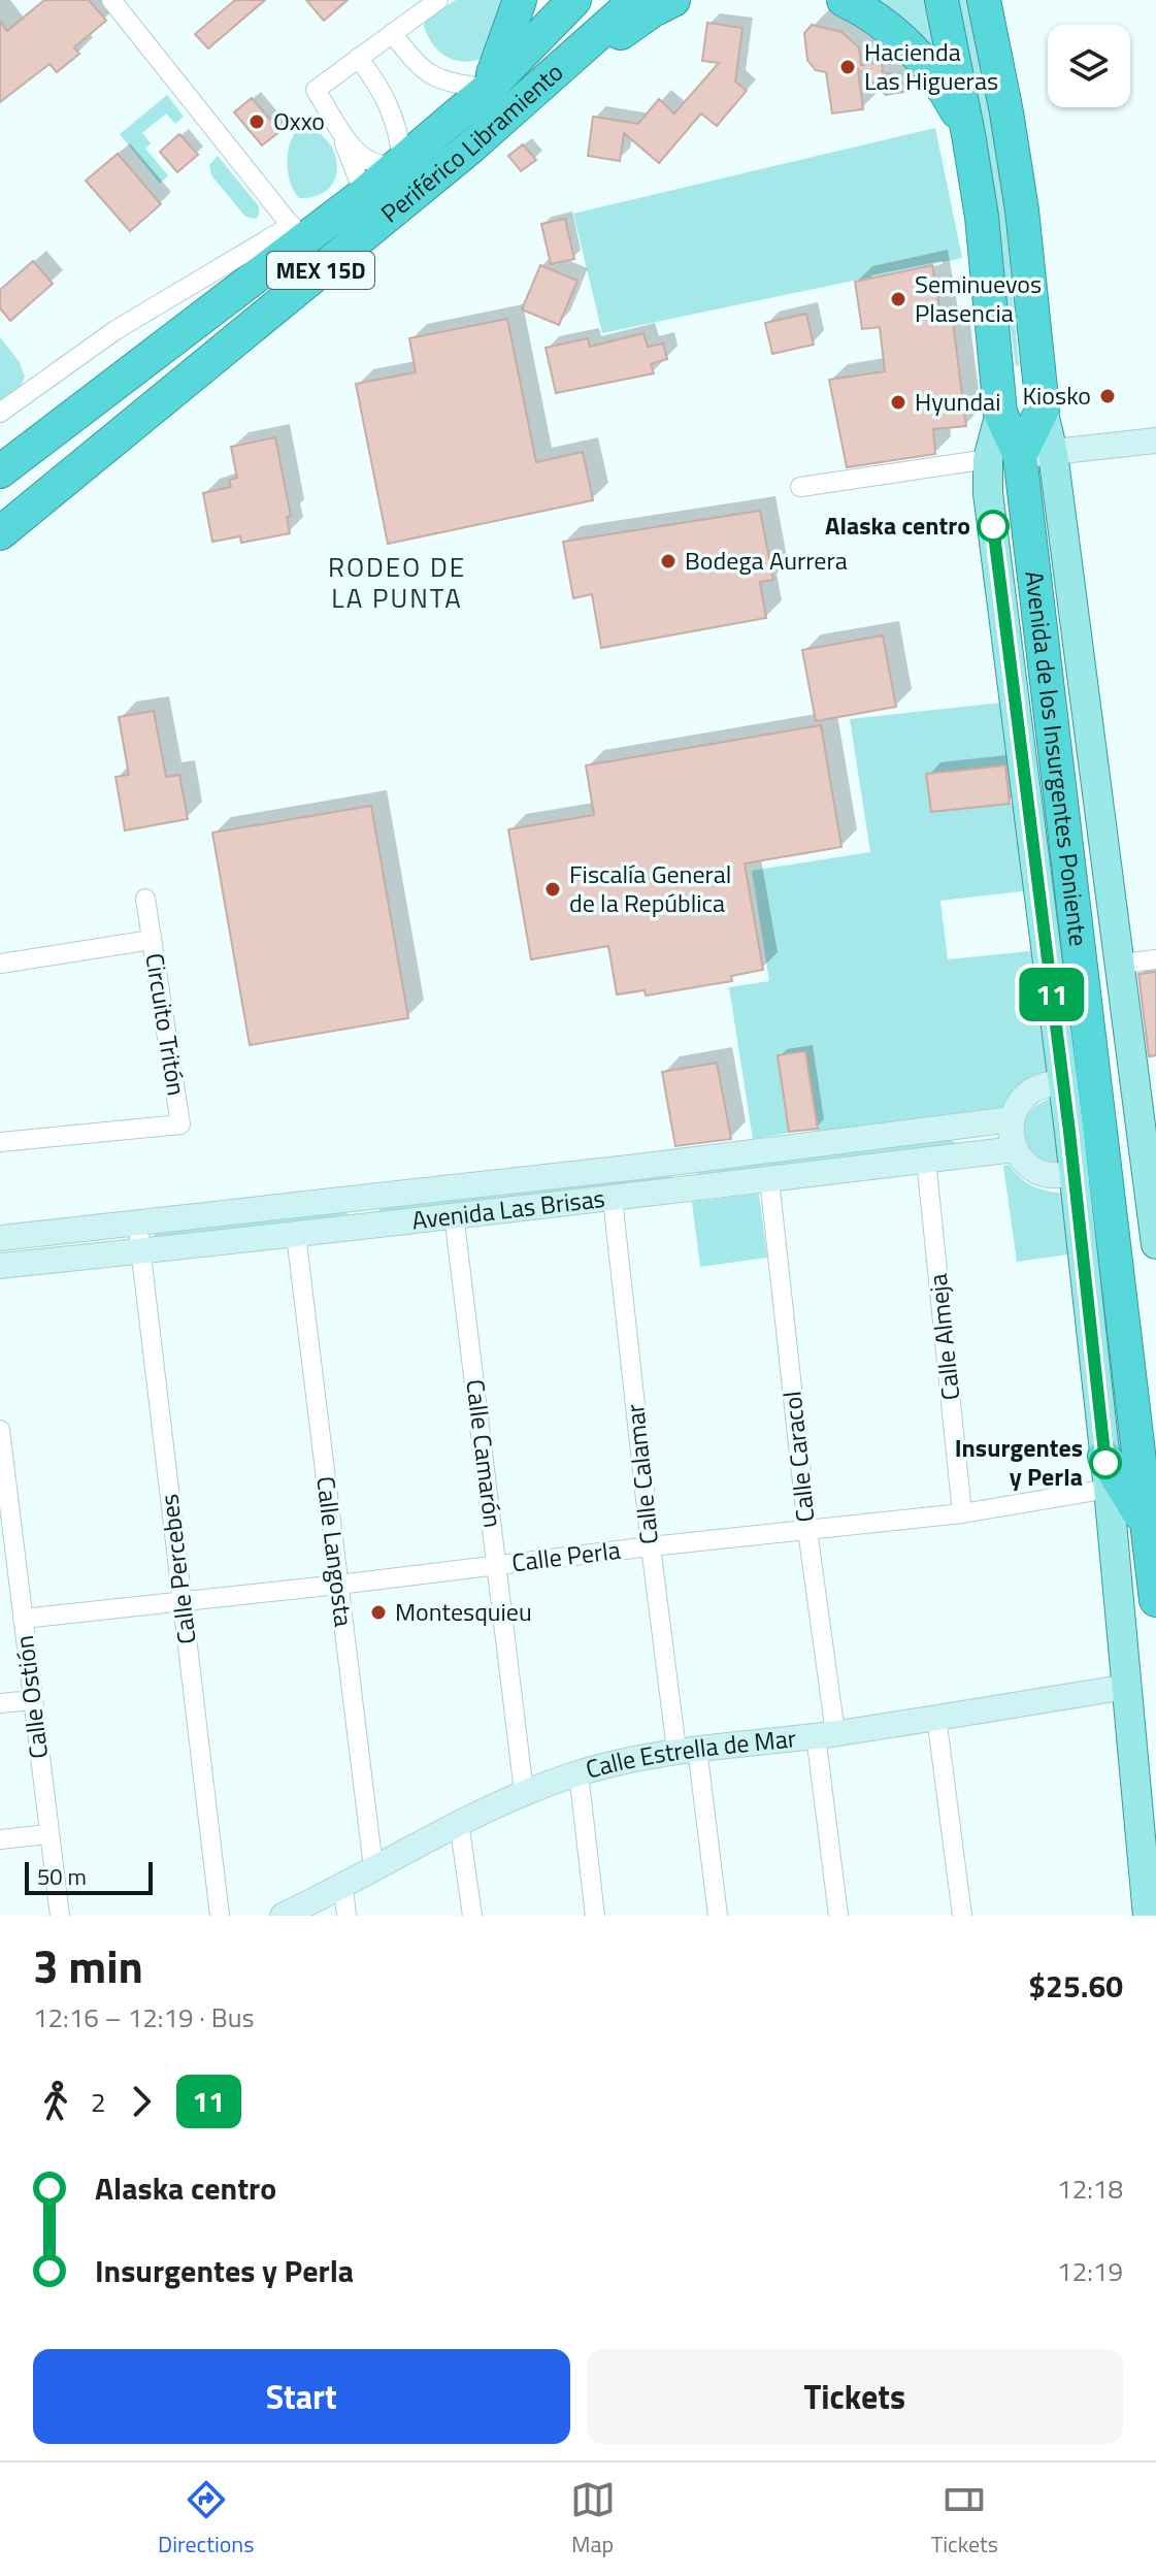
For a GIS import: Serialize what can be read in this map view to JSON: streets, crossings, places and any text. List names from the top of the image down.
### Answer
{
  "streets": {
    "highway": ["Periférico Libramiento", "MEX 15D", "Avenida de los Insurgentes Poniente"],
    "street": [
      "Circuito Tritón",
      "Avenida Las Brisas",
      "Calle Almeja",
      "Calle Camarón",
      "Calle Caracol",
      "Calle Calamar",
      "Calle Langosta",
      "Calle Perla",
      "Calle Percebes",
      "Calle Ostión",
      "Calle Estrella de Mar"
    ]
  },
  "crossings": [
    ["Avenida de los Insurgentes Poniente", "Calle Perla"],
    ["Avenida de los Insurgentes Poniente", "Calle Estrella de Mar"],
    ["Avenida Las Brisas", "Calle Almeja"],
    ["Avenida Las Brisas", "Calle Camarón"],
    ["Avenida Las Brisas", "Calle Caracol"],
    ["Avenida Las Brisas", "Calle Calamar"],
    ["Avenida Las Brisas", "Calle Langosta"],
    ["Avenida Las Brisas", "Calle Percebes"],
    ["Calle Almeja", "Calle Perla"],
    ["Calle Camarón", "Calle Perla"],
    ["Calle Camarón", "Calle Estrella de Mar"],
    ["Calle Caracol", "Calle Perla"],
    ["Calle Caracol", "Calle Estrella de Mar"],
    ["Calle Calamar", "Calle Perla"],
    ["Calle Calamar", "Calle Estrella de Mar"],
    ["Calle Langosta", "Calle Perla"],
    ["Calle Langosta", "Calle Estrella de Mar"],
    ["Calle Perla", "Calle Percebes"],
    ["Calle Perla", "Calle Ostión"]
  ],
  "districts": ["RODEO DE LA PUNTA"],
  "places": [
    "Hacienda Las Higueras",
    "Oxxo",
    "Seminuevos Plasencia",
    "Kiosko",
    "Hyundai",
    "Alaska centro",
    "Bodega Aurrera",
    "Fiscalía General de la República",
    "Insurgentes y Perla",
    "Montesquieu"
  ],
  "lines": ["bus line 11"],
  "scale_bar": "50 m",
  "page": {
    "on_map": "11",
    "scale": "50 m",
    "heading": ["3 min", "12:16 – 12:19 · Bus", "$25.60"],
    "legs": ["2", "11"],
    "list": [
      {
        "name": "Alaska centro",
        "value": "12:18"
      },
      {
        "name": "Insurgentes y Perla",
        "value": "12:19"
      }
    ],
    "buttons": ["Start", "Tickets"],
    "tabs": ["Directions", "Map", "Tickets"]
  }
}
